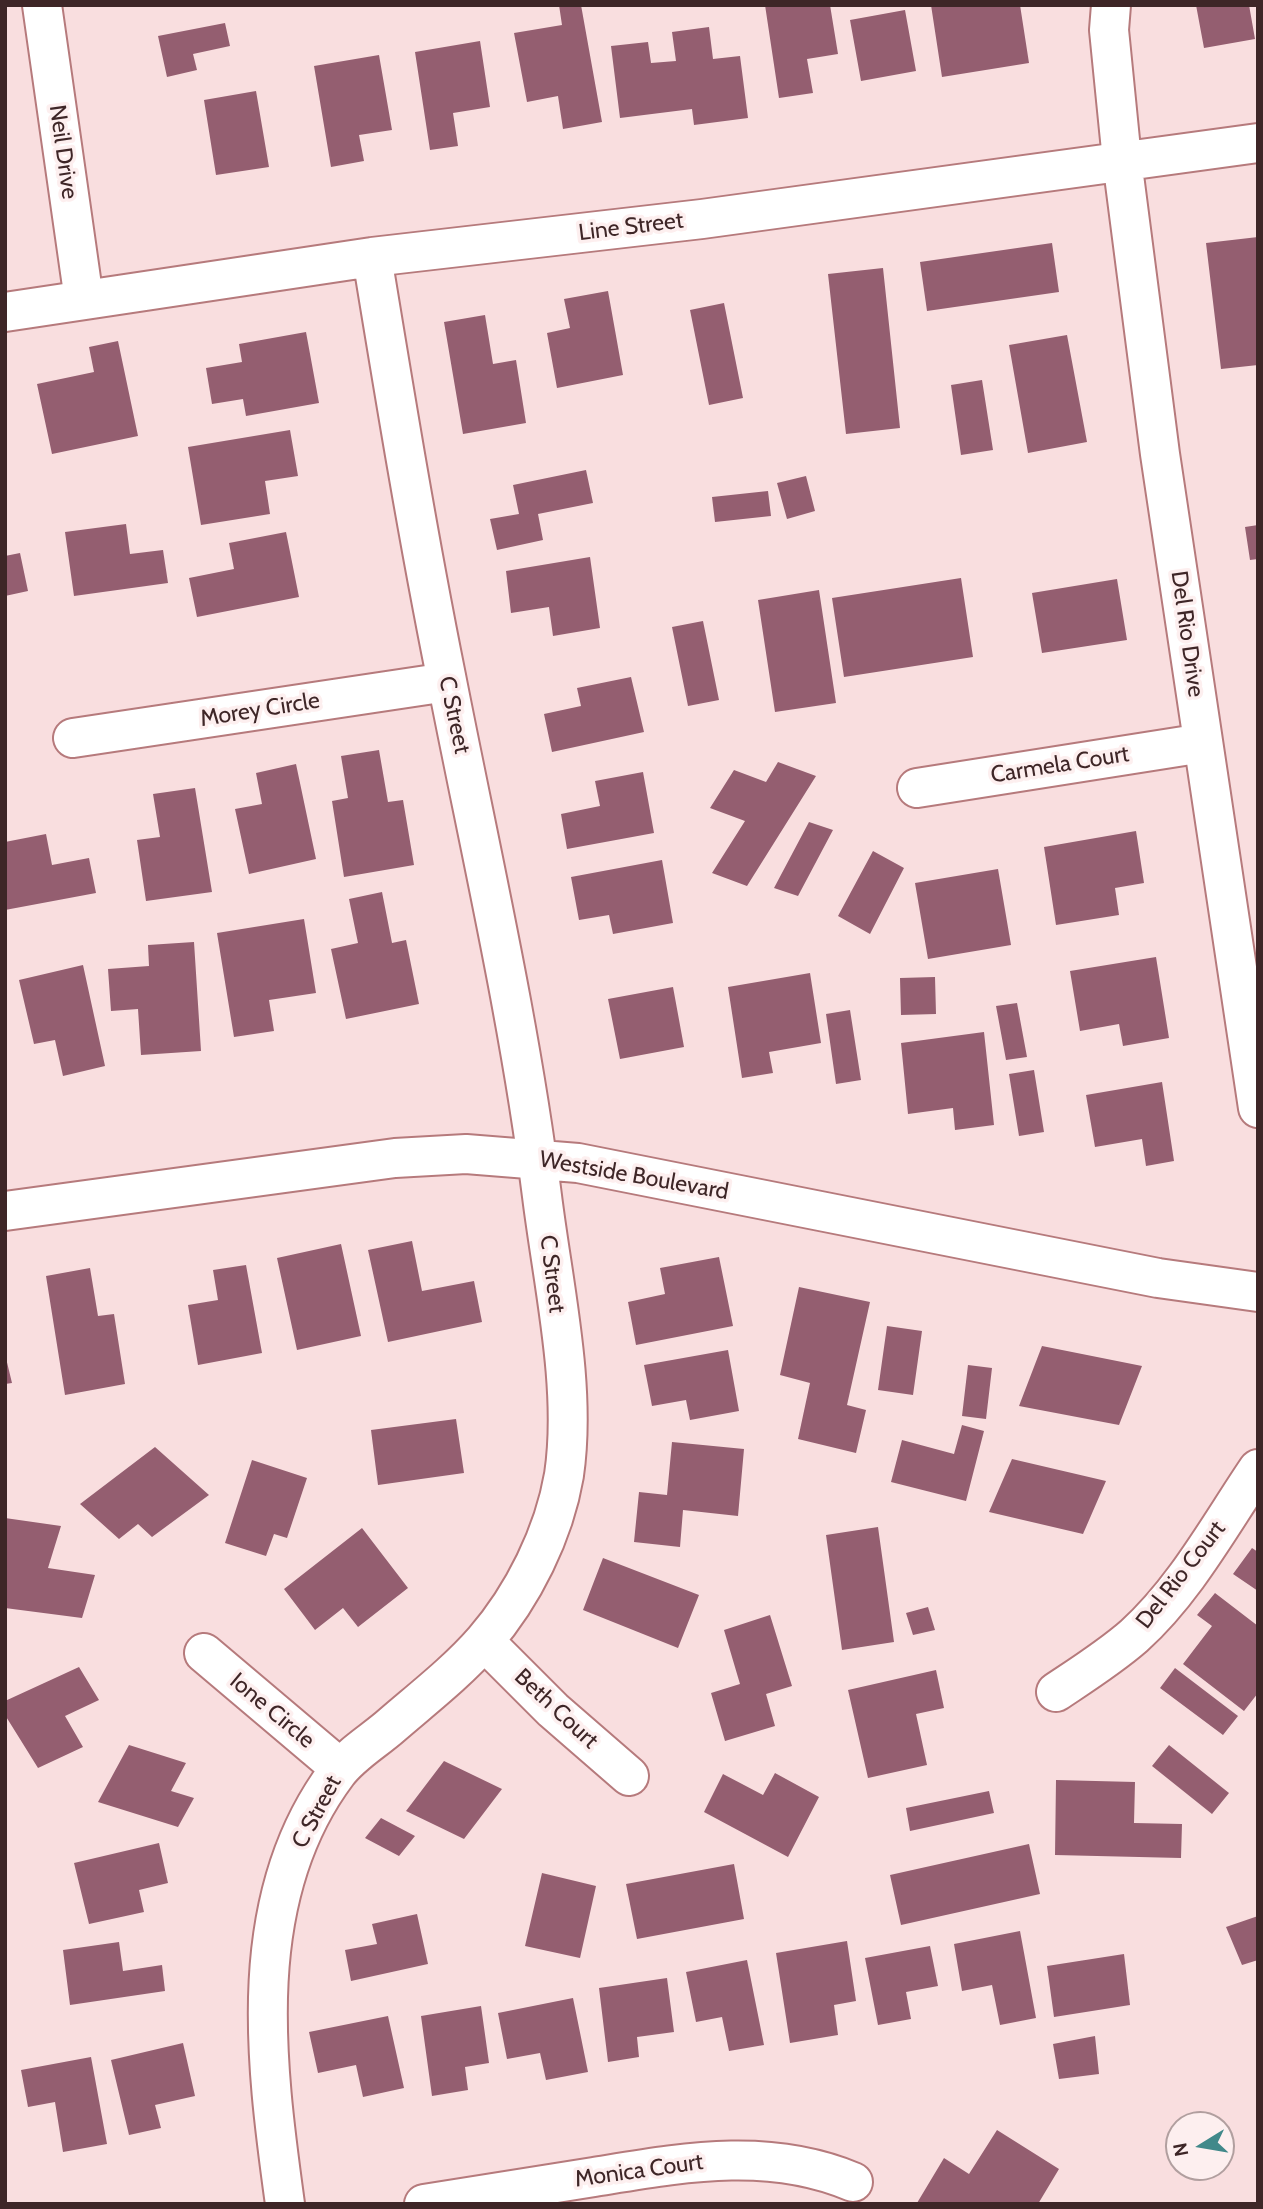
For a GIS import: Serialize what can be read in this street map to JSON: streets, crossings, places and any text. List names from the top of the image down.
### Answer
{
  "streets": {
    "street": [
      "Neil Drive",
      "Line Street",
      "Del Rio Drive",
      "Morey Circle",
      "C Street",
      "Carmela Court",
      "Westside Boulevard",
      "Del Rio Court",
      "Beth Court",
      "Ione Circle",
      "Monica Court"
    ]
  },
  "crossings": [
    ["Neil Drive", "Line Street"],
    ["Line Street", "Del Rio Drive"],
    ["Line Street", "C Street"],
    ["Del Rio Drive", "Carmela Court"],
    ["Morey Circle", "C Street"],
    ["C Street", "Westside Boulevard"],
    ["C Street", "Beth Court"],
    ["C Street", "Ione Circle"]
  ],
  "north": "left"
}
